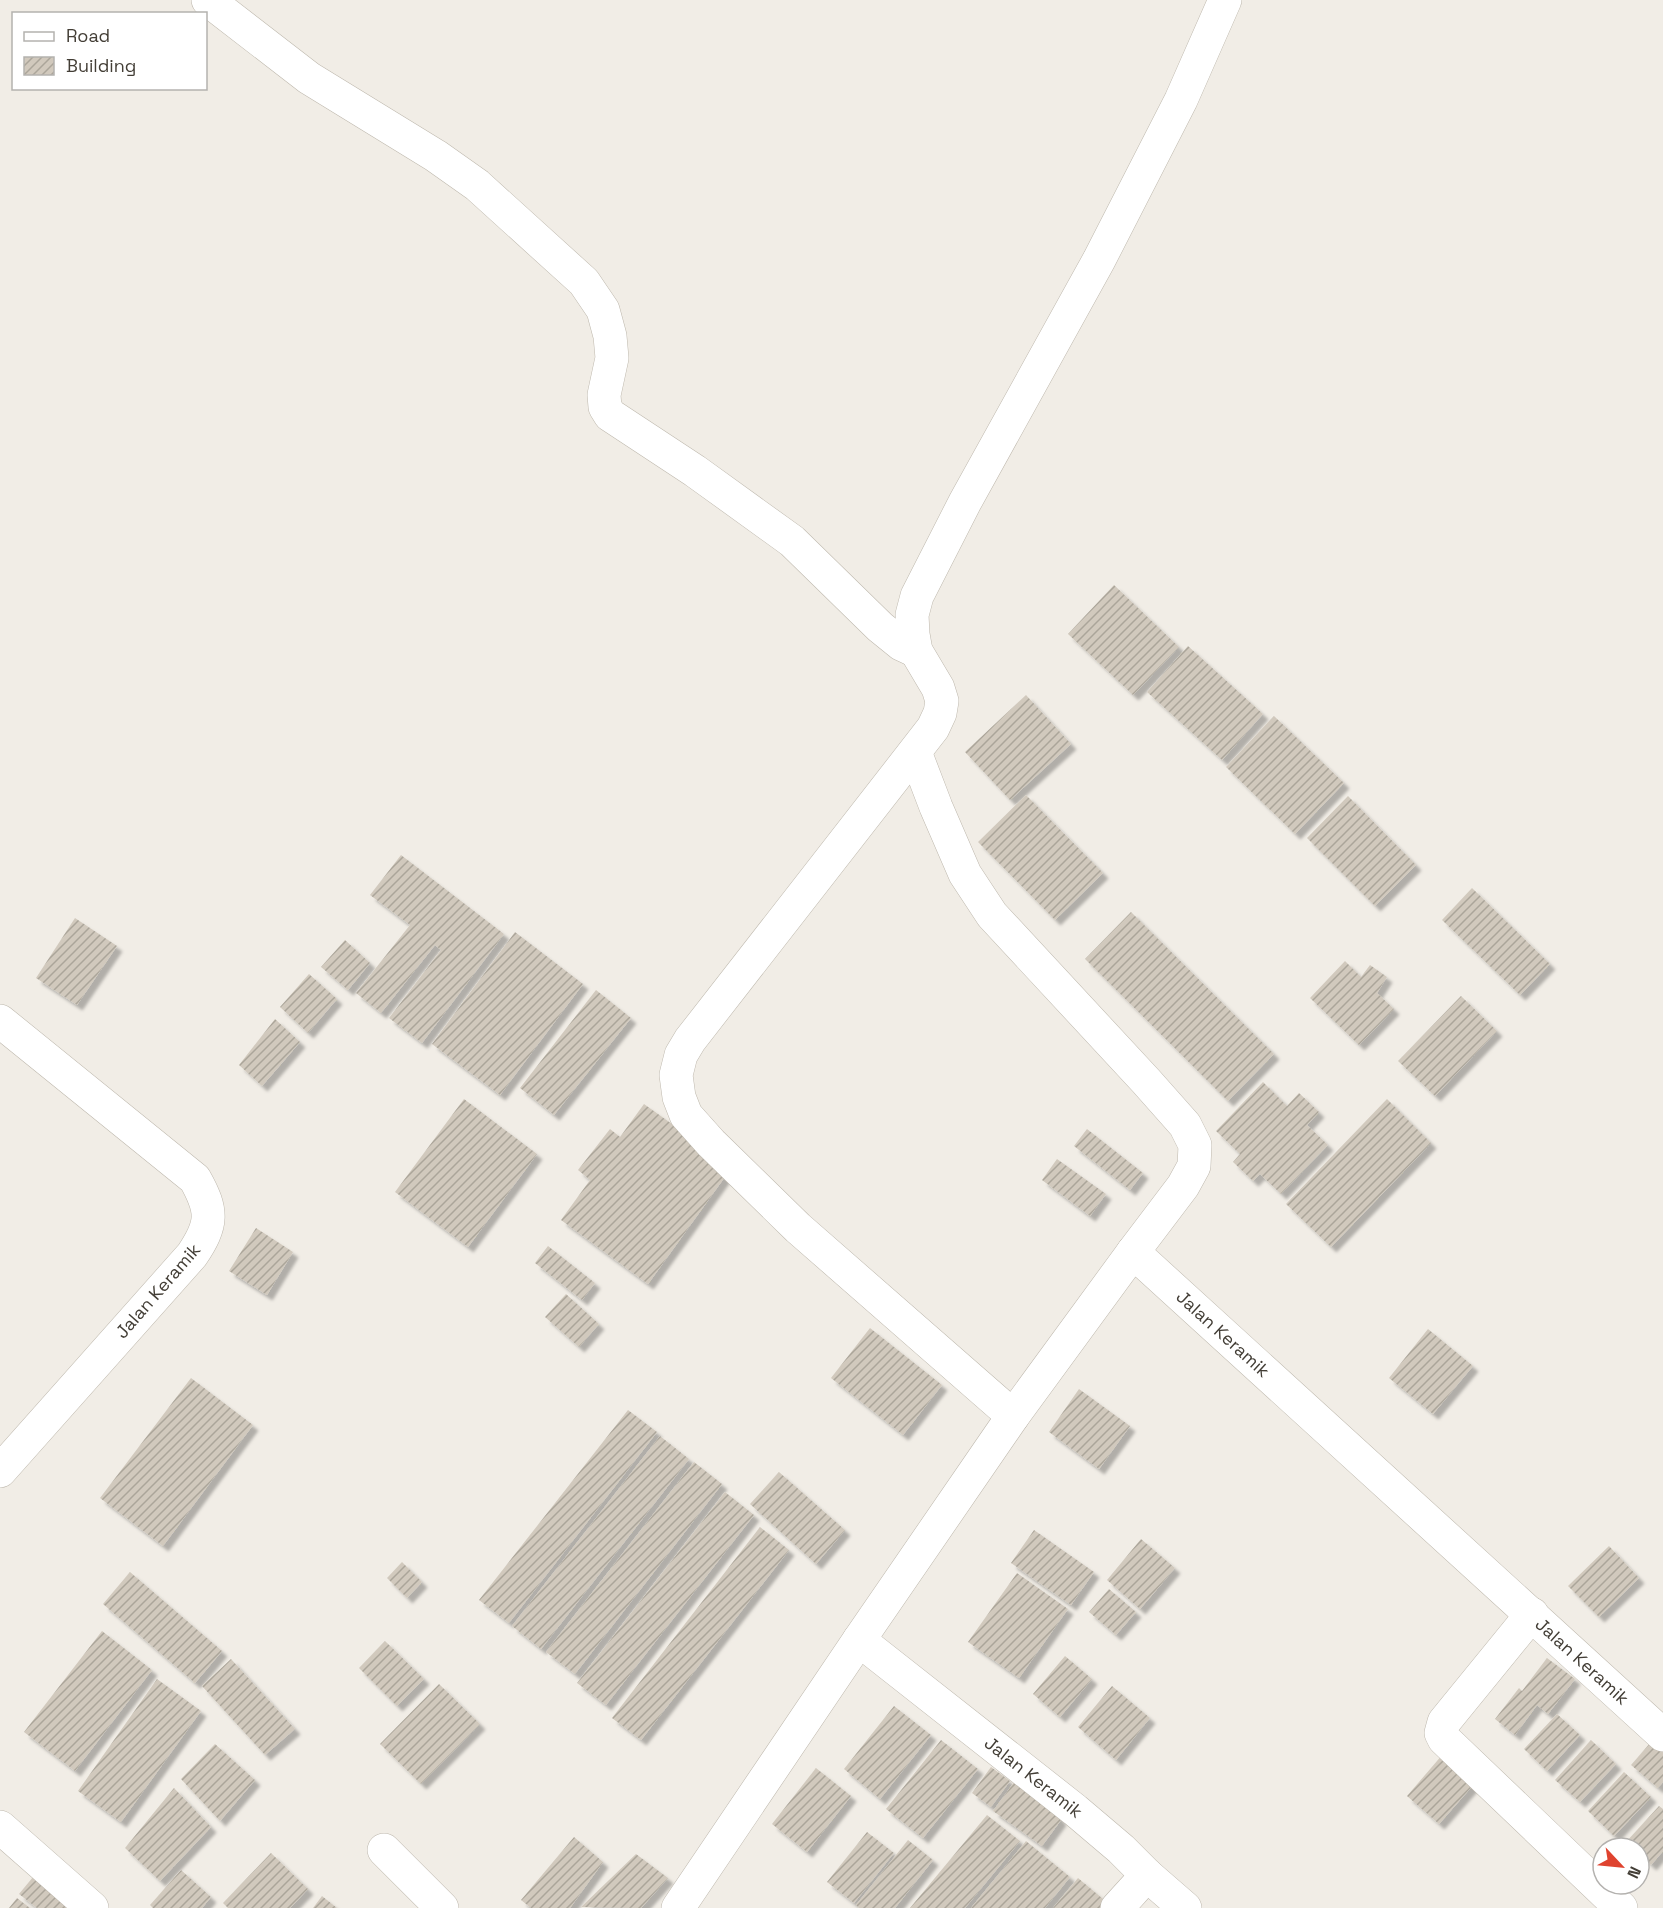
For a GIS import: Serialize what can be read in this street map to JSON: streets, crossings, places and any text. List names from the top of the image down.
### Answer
{
  "streets": {
    "street": ["Jalan Keramik"]
  },
  "legend": ["Road", "Building"],
  "north": "bottom right"
}
